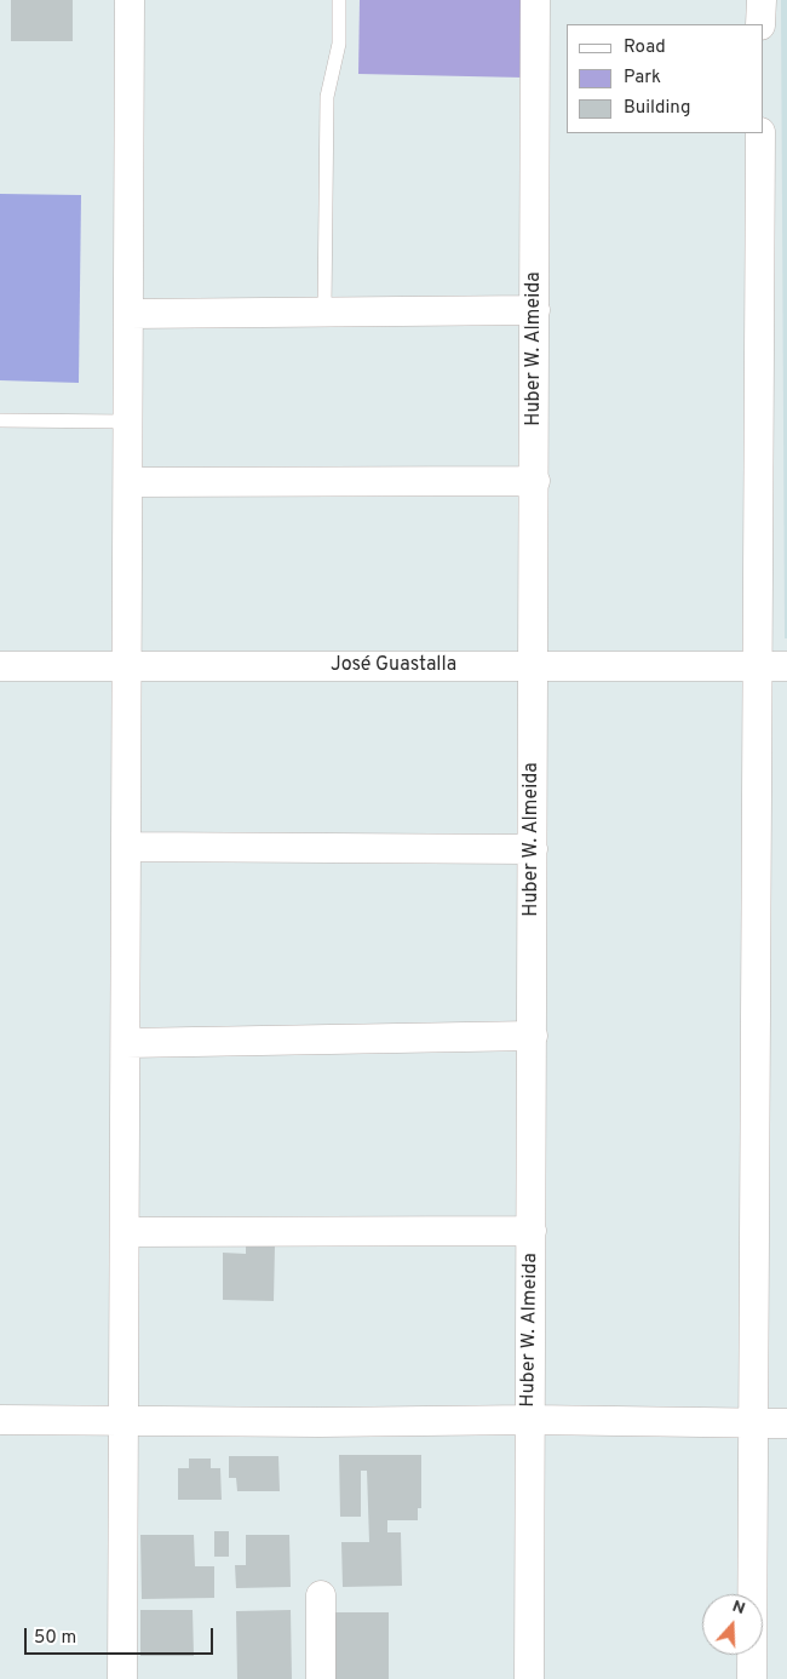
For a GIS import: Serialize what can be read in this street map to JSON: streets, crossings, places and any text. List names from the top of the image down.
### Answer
{
  "streets": {
    "street": ["Huber W. Almeida", "José Guastalla"]
  },
  "crossings": [
    ["Huber W. Almeida", "José Guastalla"]
  ],
  "legend": ["Road", "Park", "Building"],
  "scale_bar": "50 m",
  "north": "top"
}
